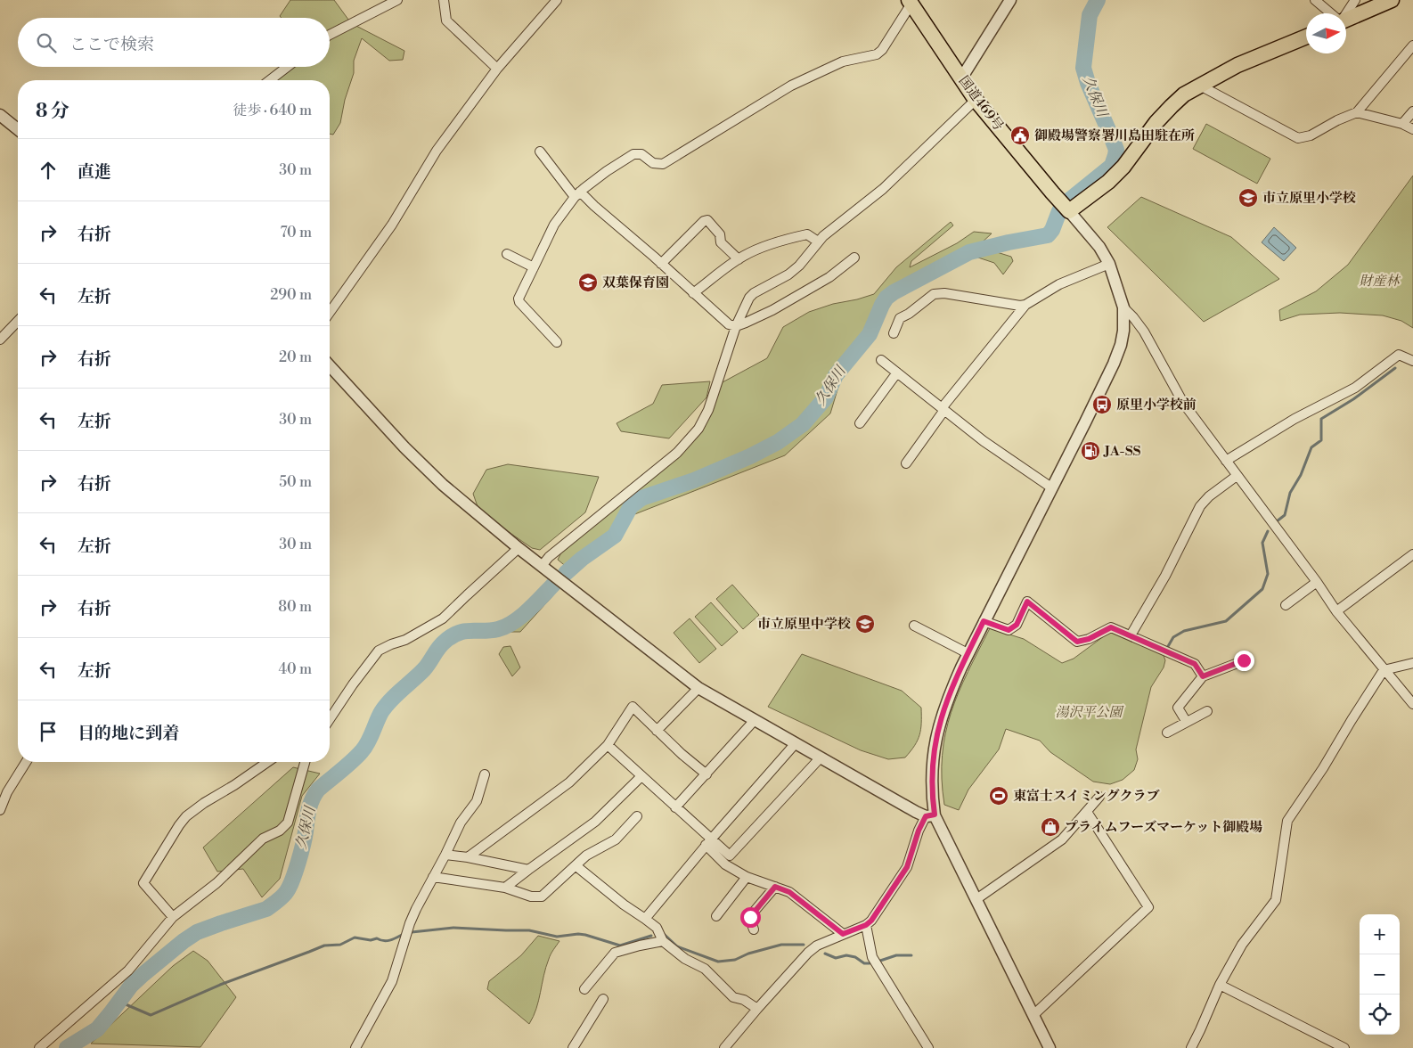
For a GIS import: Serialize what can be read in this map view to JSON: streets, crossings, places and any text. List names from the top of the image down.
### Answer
{
  "streets": {
    "highway": ["国道469号"]
  },
  "water": ["久保川"],
  "parks": ["財産林", "湯沢平公園"],
  "places": {
    "public building": ["御殿場警察署川島田駐在所"],
    "school or university": ["市立原里小学校", "双葉保育園", "市立原里中学校"],
    "bus stop": ["原里小学校前"],
    "fuel station": ["JA-SS"],
    "sports": ["東富士スイミングクラブ"],
    "shop": ["プライムフーズマーケット御殿場"]
  },
  "north": "right",
  "page": {
    "search": "ここで検索",
    "heading": ["8 分", "徒歩 · 640 m"],
    "list": [
      ["直進", "30 m"],
      ["右折", "70 m"],
      ["左折", "290 m"],
      ["右折", "20 m"],
      ["左折", "30 m"],
      ["右折", "50 m"],
      ["左折", "30 m"],
      ["右折", "80 m"],
      ["左折", "40 m"],
      "目的地に到着"
    ],
    "map_buttons": ["+", "−"]
  }
}
